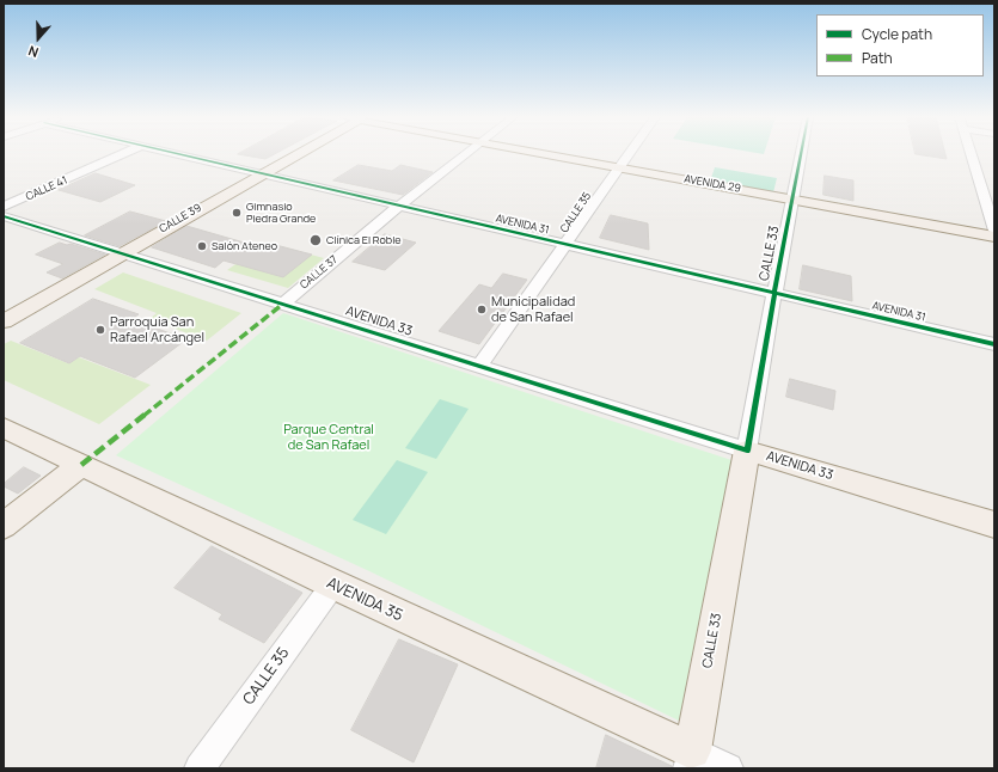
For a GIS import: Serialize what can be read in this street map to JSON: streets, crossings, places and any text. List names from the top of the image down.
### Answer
{
  "streets": {
    "main road": [
      "AVENIDA 29",
      "CALLE 39",
      "CALLE 33",
      "AVENIDA 33",
      "AVENIDA 35"
    ],
    "street": [
      "CALLE 41",
      "CALLE 35",
      "AVENIDA 31",
      "CALLE 37"
    ]
  },
  "crossings": [
    ["AVENIDA 29", "CALLE 35"],
    ["AVENIDA 29", "CALLE 33"],
    ["CALLE 35", "AVENIDA 31"],
    ["CALLE 35", "AVENIDA 33"],
    ["CALLE 35", "AVENIDA 35"],
    ["CALLE 39", "AVENIDA 31"],
    ["CALLE 39", "AVENIDA 33"],
    ["AVENIDA 31", "CALLE 33"],
    ["AVENIDA 31", "CALLE 37"],
    ["CALLE 33", "AVENIDA 33"],
    ["CALLE 33", "AVENIDA 35"],
    ["CALLE 37", "AVENIDA 33"]
  ],
  "parks": ["Parque Central de San Rafael"],
  "places": [
    "Gimnasio Piedra Grande",
    "Clínica El Roble",
    "Salón Ateneo",
    "Municipalidad de San Rafael",
    "Parroquia San Rafael Arcángel"
  ],
  "legend": ["Cycle path", "Path"],
  "north": "bottom"
}
